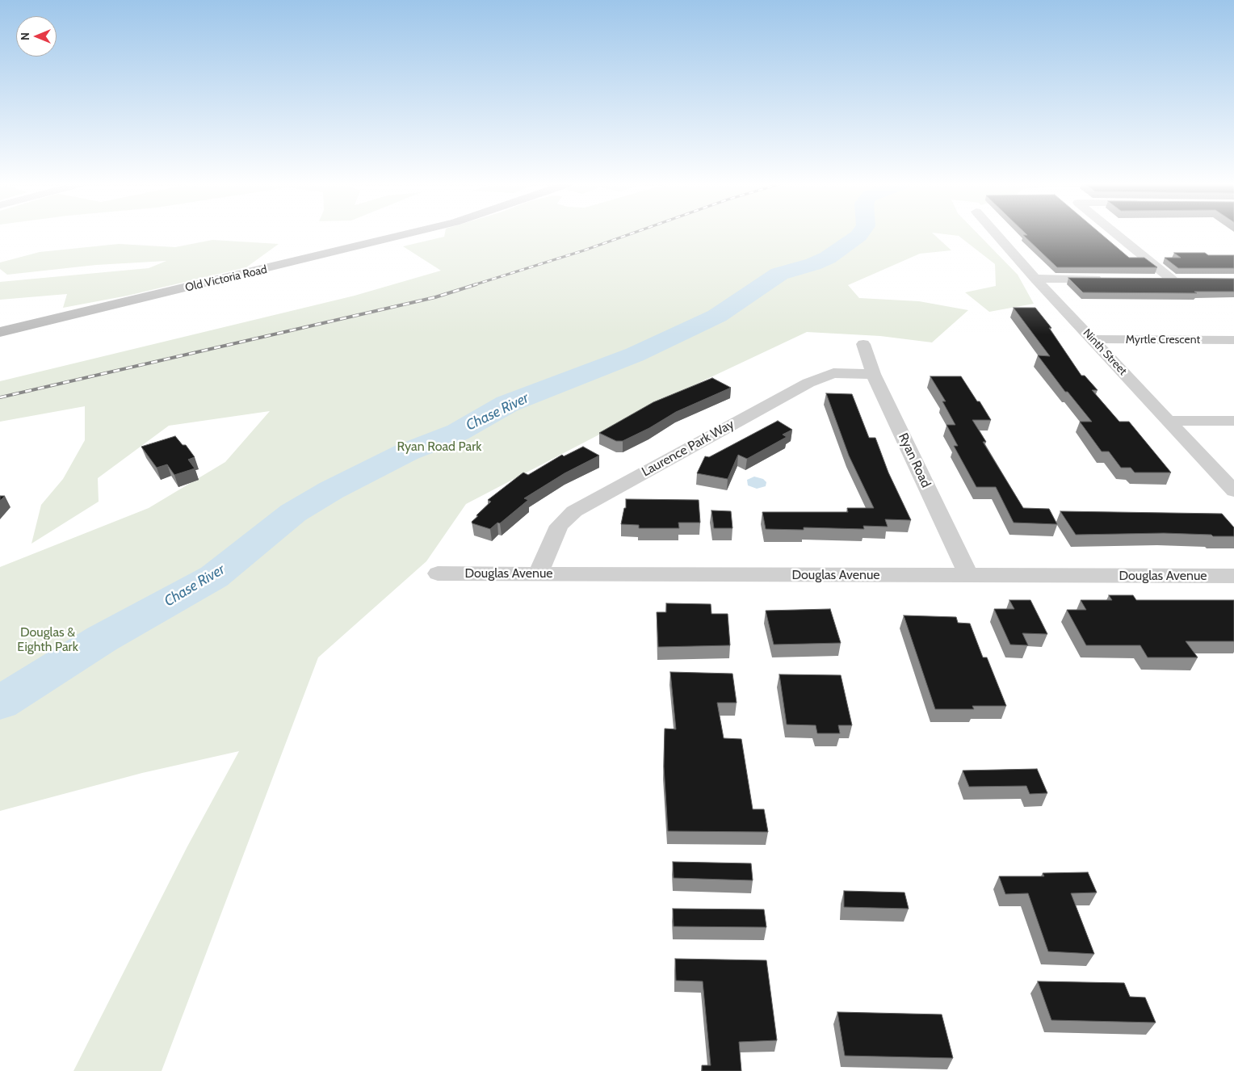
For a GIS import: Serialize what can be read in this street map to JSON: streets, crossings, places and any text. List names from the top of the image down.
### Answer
{
  "streets": {
    "street": [
      "Old Victoria Road",
      "Myrtle Crescent",
      "Ninth Street",
      "Laurence Park Way",
      "Ryan Road",
      "Douglas Avenue"
    ]
  },
  "crossings": [
    ["Myrtle Crescent", "Ninth Street"],
    ["Laurence Park Way", "Ryan Road"],
    ["Laurence Park Way", "Douglas Avenue"],
    ["Ryan Road", "Douglas Avenue"]
  ],
  "water": ["Chase River"],
  "parks": ["Ryan Road Park", "Douglas & Eighth Park"],
  "north": "left"
}
